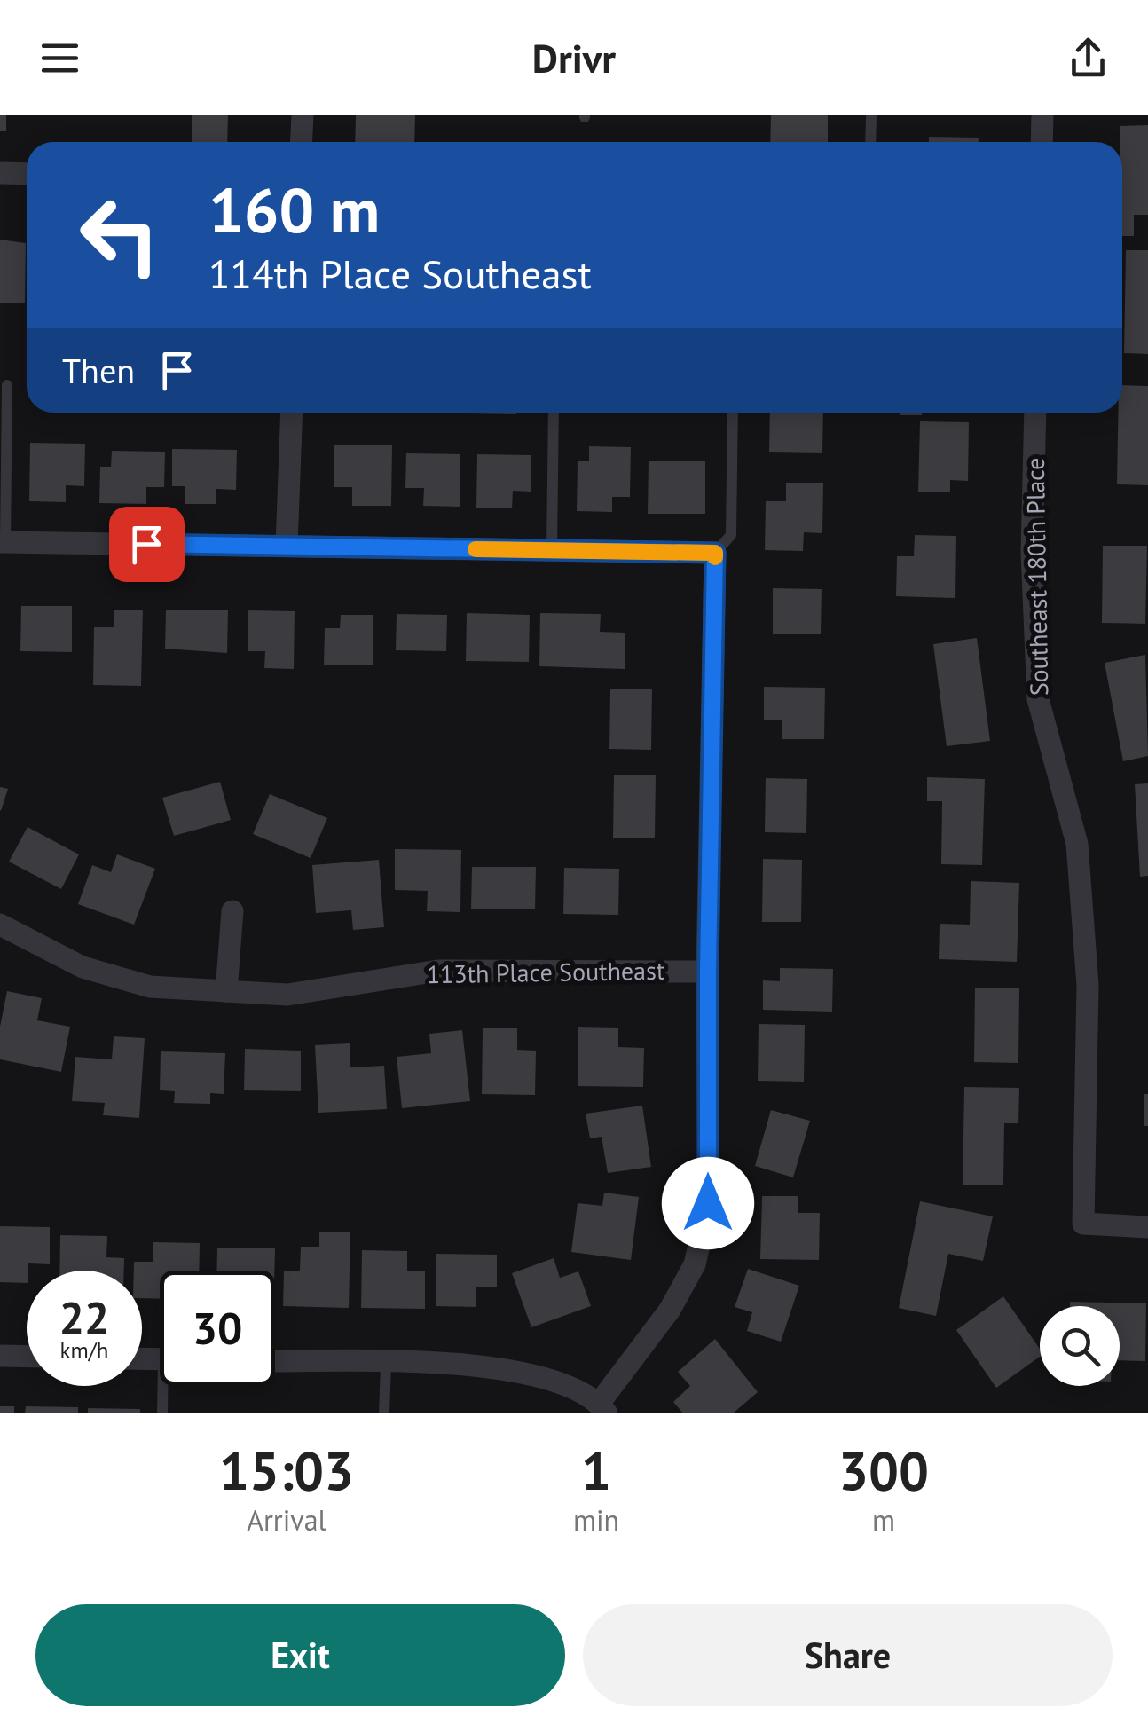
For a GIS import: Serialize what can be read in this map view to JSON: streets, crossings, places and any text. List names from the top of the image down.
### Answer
{
  "streets": {
    "street": ["Southeast 180th Place", "113th Place Southeast"]
  },
  "page": {
    "header": "Drivr",
    "turn": ["160 m", "114th Place Southeast"],
    "then": "Then",
    "speed": "22 km/h",
    "limit": "30",
    "eta": [
      "15:03",
      "Arrival",
      "1",
      "min",
      "300",
      "m"
    ],
    "buttons": ["Exit", "Share"]
  }
}
